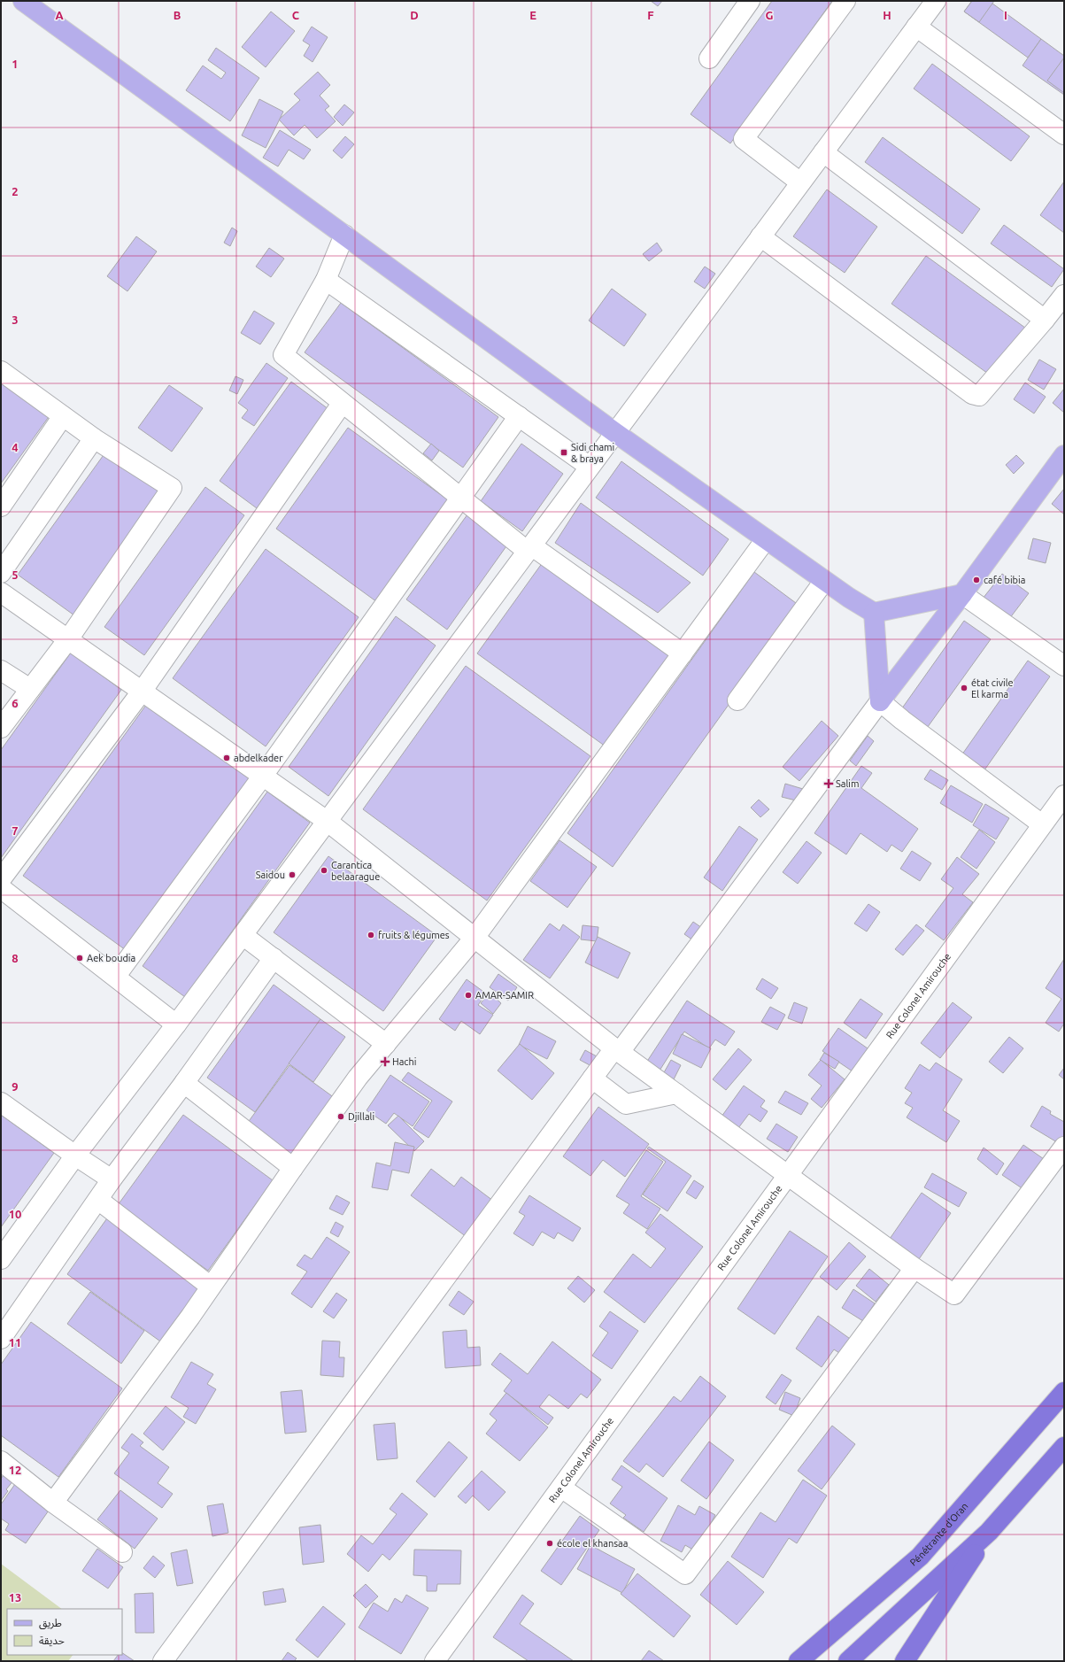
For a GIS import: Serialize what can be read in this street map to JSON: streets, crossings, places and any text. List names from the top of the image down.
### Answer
{
  "streets": {
    "highway": ["Pénétrante d'Oran"],
    "street": ["Rue Colonel Amirouche"]
  },
  "places": {
    "transit": ["Sidi chami & braya"],
    "other": [
      "café bibia",
      "état civile El karma",
      "abdelkader",
      "Carantica belaarague",
      "Saidou",
      "fruits & légumes",
      "Aek boudia",
      "AMAR-SAMIR",
      "Djillali",
      "école el khansaa"
    ],
    "health": ["Salim", "Hachi"]
  },
  "legend": ["طريق", "حديقة"],
  "grid": {
    "columns": [
      "A",
      "B",
      "C",
      "D",
      "E",
      "F",
      "G",
      "H",
      "I"
    ],
    "rows": [
      "1",
      "2",
      "3",
      "4",
      "5",
      "6",
      "7",
      "8",
      "9",
      "10",
      "11",
      "12",
      "13"
    ]
  }
}
